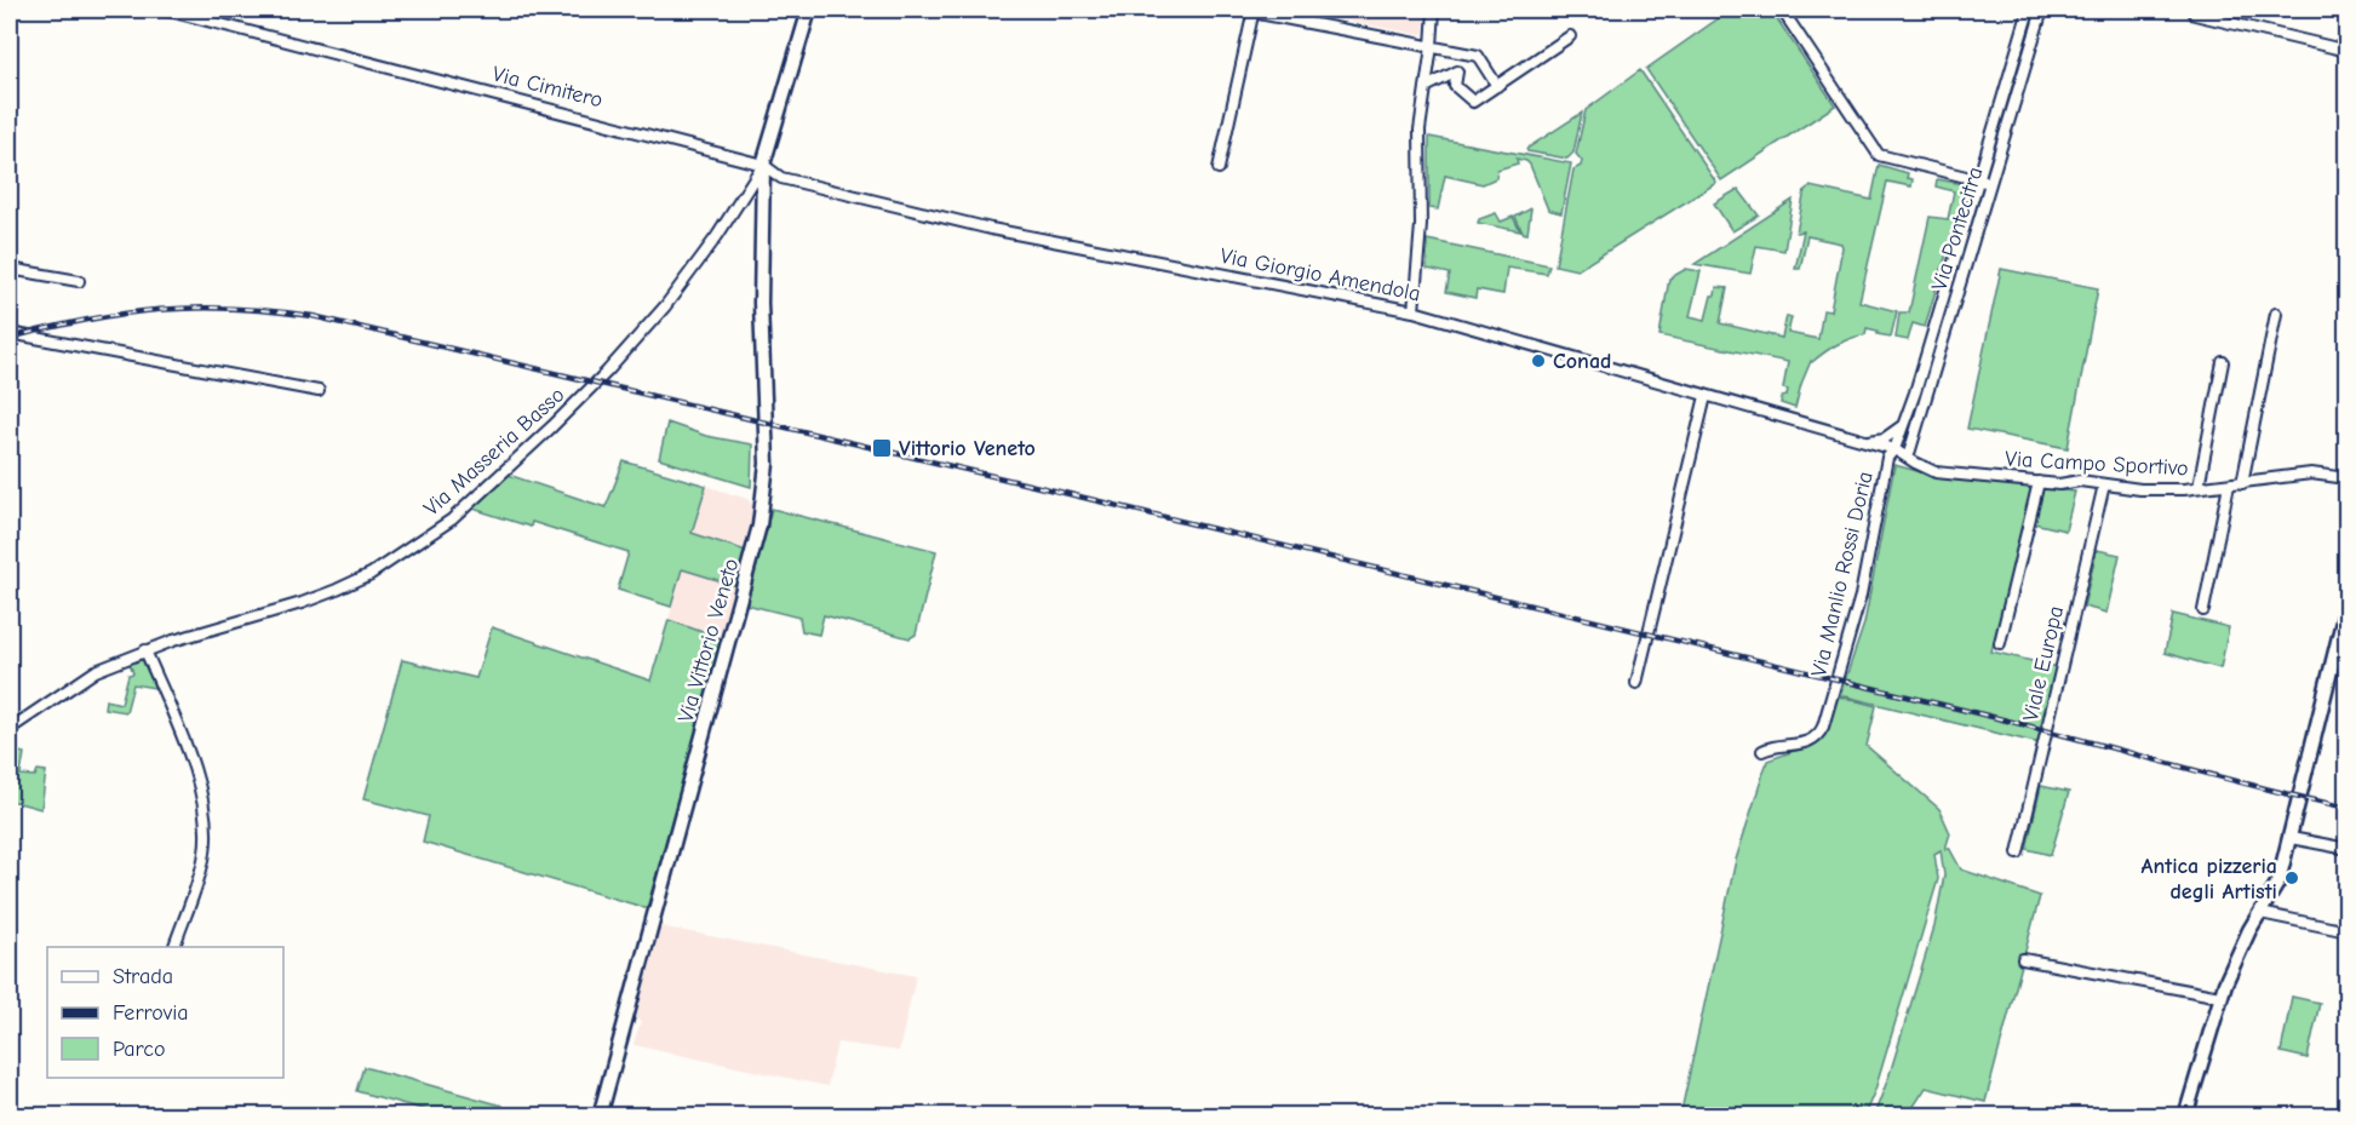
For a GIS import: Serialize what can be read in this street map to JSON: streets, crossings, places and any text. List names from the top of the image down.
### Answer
{
  "streets": {
    "street": [
      "Via Cimitero",
      "Via Pontecitra",
      "Via Giorgio Amendola",
      "Via Masseria Basso",
      "Via Campo Sportivo",
      "Via Manlio Rossi Doria",
      "Via Vittorio Veneto",
      "Viale Europa"
    ]
  },
  "crossings": [
    ["Via Cimitero", "Via Giorgio Amendola"],
    ["Via Cimitero", "Via Masseria Basso"],
    ["Via Cimitero", "Via Vittorio Veneto"],
    ["Via Pontecitra", "Via Giorgio Amendola"],
    ["Via Pontecitra", "Via Campo Sportivo"],
    ["Via Pontecitra", "Via Manlio Rossi Doria"],
    ["Via Giorgio Amendola", "Via Masseria Basso"],
    ["Via Giorgio Amendola", "Via Campo Sportivo"],
    ["Via Giorgio Amendola", "Via Manlio Rossi Doria"],
    ["Via Giorgio Amendola", "Via Vittorio Veneto"],
    ["Via Masseria Basso", "Via Vittorio Veneto"],
    ["Via Campo Sportivo", "Via Manlio Rossi Doria"],
    ["Via Campo Sportivo", "Viale Europa"]
  ],
  "places": {
    "other": ["Conad", "Antica pizzeria degli Artisti"],
    "transit": ["Vittorio Veneto"]
  },
  "legend": ["Strada", "Ferrovia", "Parco"]
}
